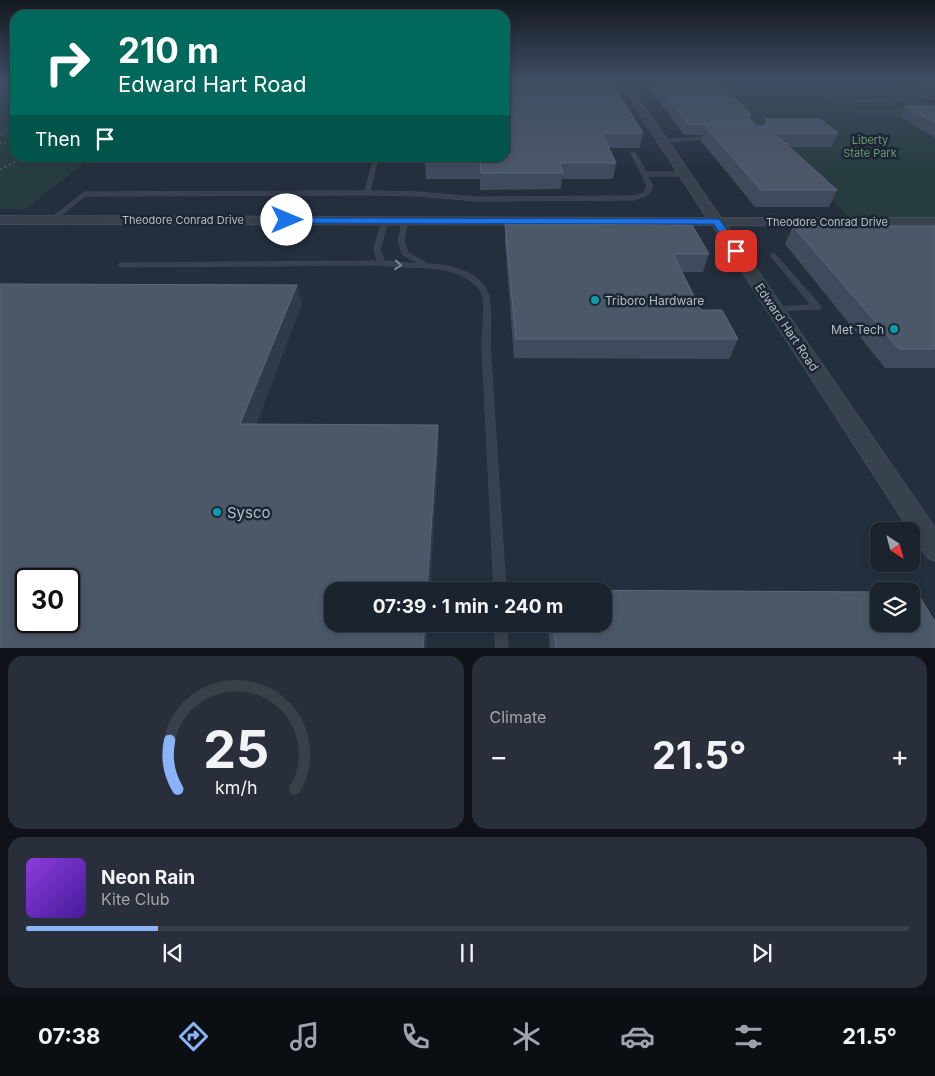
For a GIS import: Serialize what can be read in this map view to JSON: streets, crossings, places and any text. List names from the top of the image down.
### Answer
{
  "streets": {
    "street": ["Theodore Conrad Drive", "Edward Hart Road"]
  },
  "crossings": [
    ["Theodore Conrad Drive", "Edward Hart Road"]
  ],
  "parks": ["Liberty State Park"],
  "places": ["Triboro Hardware", "Met Tech", "Sysco"],
  "north": "bottom right",
  "page": {
    "turn": ["210 m", "Edward Hart Road"],
    "then": "Then",
    "limit": "30",
    "trip": "07:39 · 1 min · 240 m",
    "tile": "Climate",
    "heat": ["−", "21.5°", "+"],
    "song": ["Neon Rain", "Kite Club"],
    "tabs": ["07:38", "21.5°"],
    "gauge": ["25", "km/h"]
  }
}
